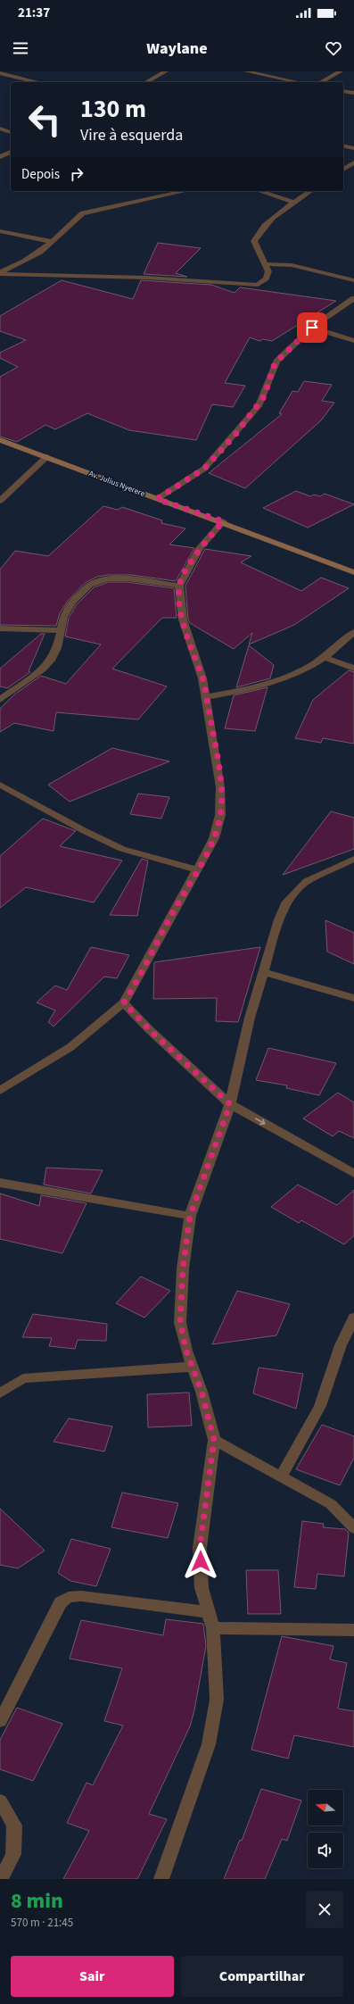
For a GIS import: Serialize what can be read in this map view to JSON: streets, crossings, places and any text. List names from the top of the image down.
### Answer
{
  "streets": {
    "main road": ["Av. Julius Nyerere"]
  },
  "north": "left",
  "page": {
    "status": "21:37",
    "header": "Waylane",
    "turn": ["130 m", "Vire à esquerda"],
    "then": "Depois",
    "heading": ["8 min", "570 m · 21:45"],
    "buttons": ["Sair", "Compartilhar"]
  }
}
